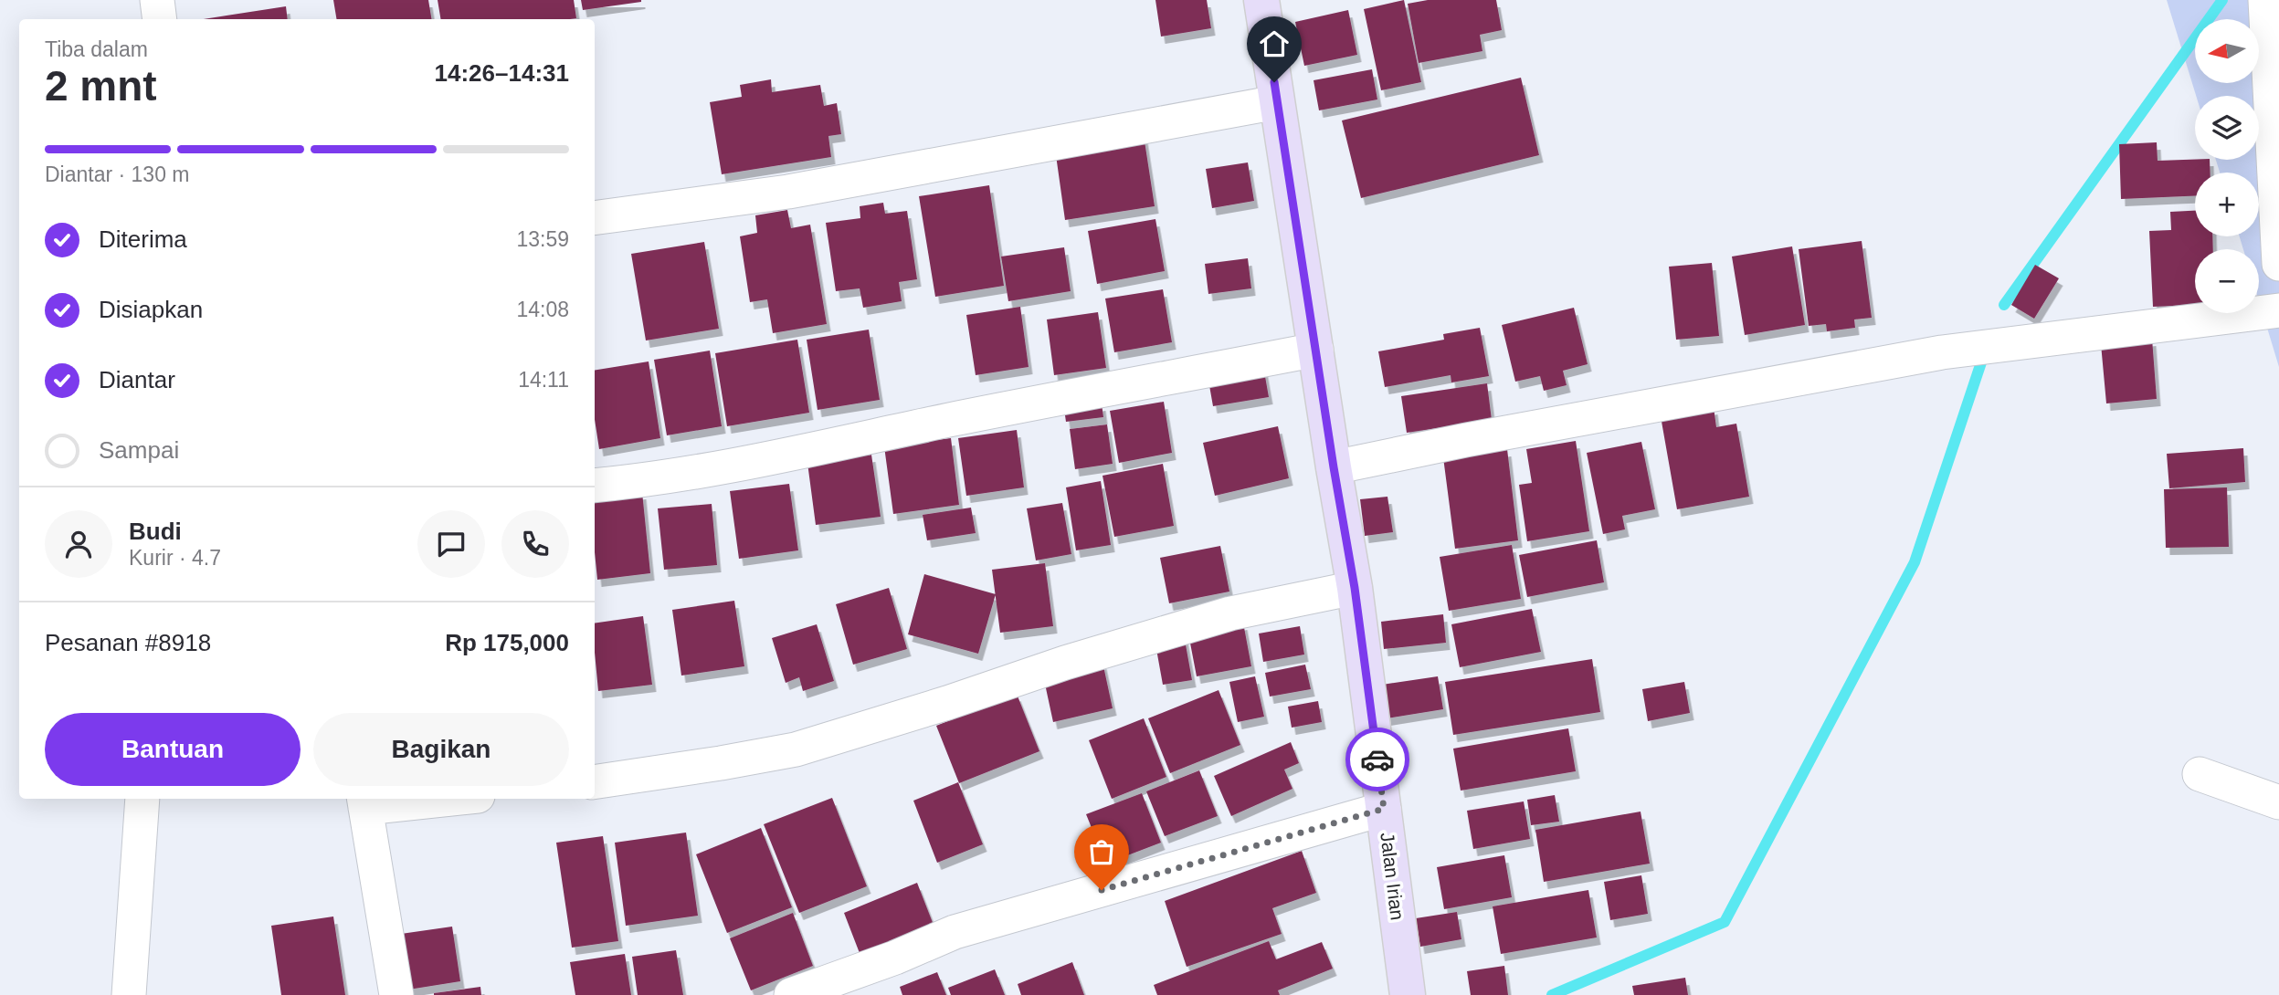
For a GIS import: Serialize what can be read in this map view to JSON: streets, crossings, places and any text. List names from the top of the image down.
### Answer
{
  "streets": {
    "main road": ["Jalan Irian"]
  },
  "north": "left",
  "page": {
    "map_buttons": ["+", "−"],
    "heading": ["2 mnt", "Tiba dalam", "14:26–14:31"],
    "panel": [
      "Budi",
      "Kurir · 4.7",
      "Pesanan #8918",
      "Rp 175,000"
    ],
    "bar": "Diantar · 130 m",
    "list": [
      ["Diterima", "13:59"],
      ["Disiapkan", "14:08"],
      ["Diantar", "14:11"],
      "Sampai"
    ],
    "buttons": ["Bantuan", "Bagikan"]
  }
}
